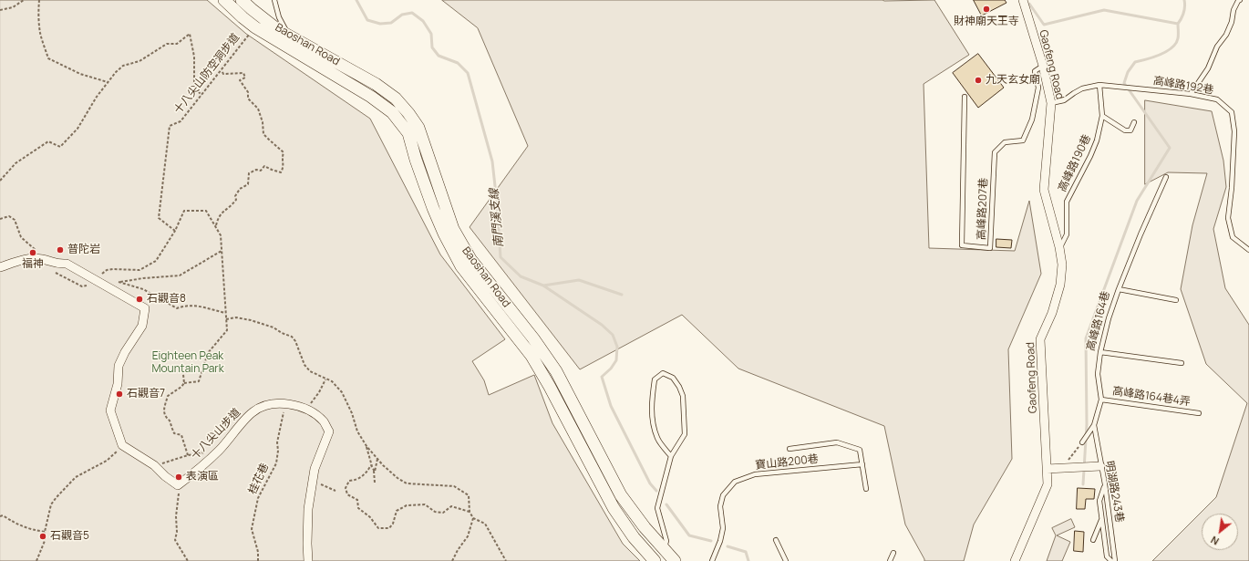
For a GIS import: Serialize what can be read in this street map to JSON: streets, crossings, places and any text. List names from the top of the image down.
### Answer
{
  "streets": {
    "street": ["Baoshan Road", "Gaofeng Road", "十八尖山步道"],
    "lane": [
      "高峰路192巷",
      "高峰路190巷",
      "高峰路207巷",
      "高峰路164巷",
      "高峰路164巷4弄",
      "寶山路200巷",
      "明湖路243巷"
    ],
    "path": ["十八尖山防空洞步道", "桂花巷"]
  },
  "crossings": [
    ["Baoshan Road", "十八尖山防空洞步道"],
    ["Gaofeng Road", "高峰路192巷"],
    ["Gaofeng Road", "高峰路190巷"],
    ["Gaofeng Road", "高峰路207巷"],
    ["高峰路192巷", "高峰路190巷"],
    ["高峰路164巷", "高峰路164巷4弄"],
    ["高峰路164巷", "明湖路243巷"],
    ["十八尖山步道", "桂花巷"]
  ],
  "water": ["南門溪支線"],
  "parks": ["Eighteen Peak Mountain Park"],
  "places": [
    "財神廟天王寺",
    "九天玄女廟",
    "普陀岩",
    "福神",
    "石觀音8",
    "石觀音7",
    "表演區",
    "石觀音5"
  ],
  "north": "bottom left"
}
